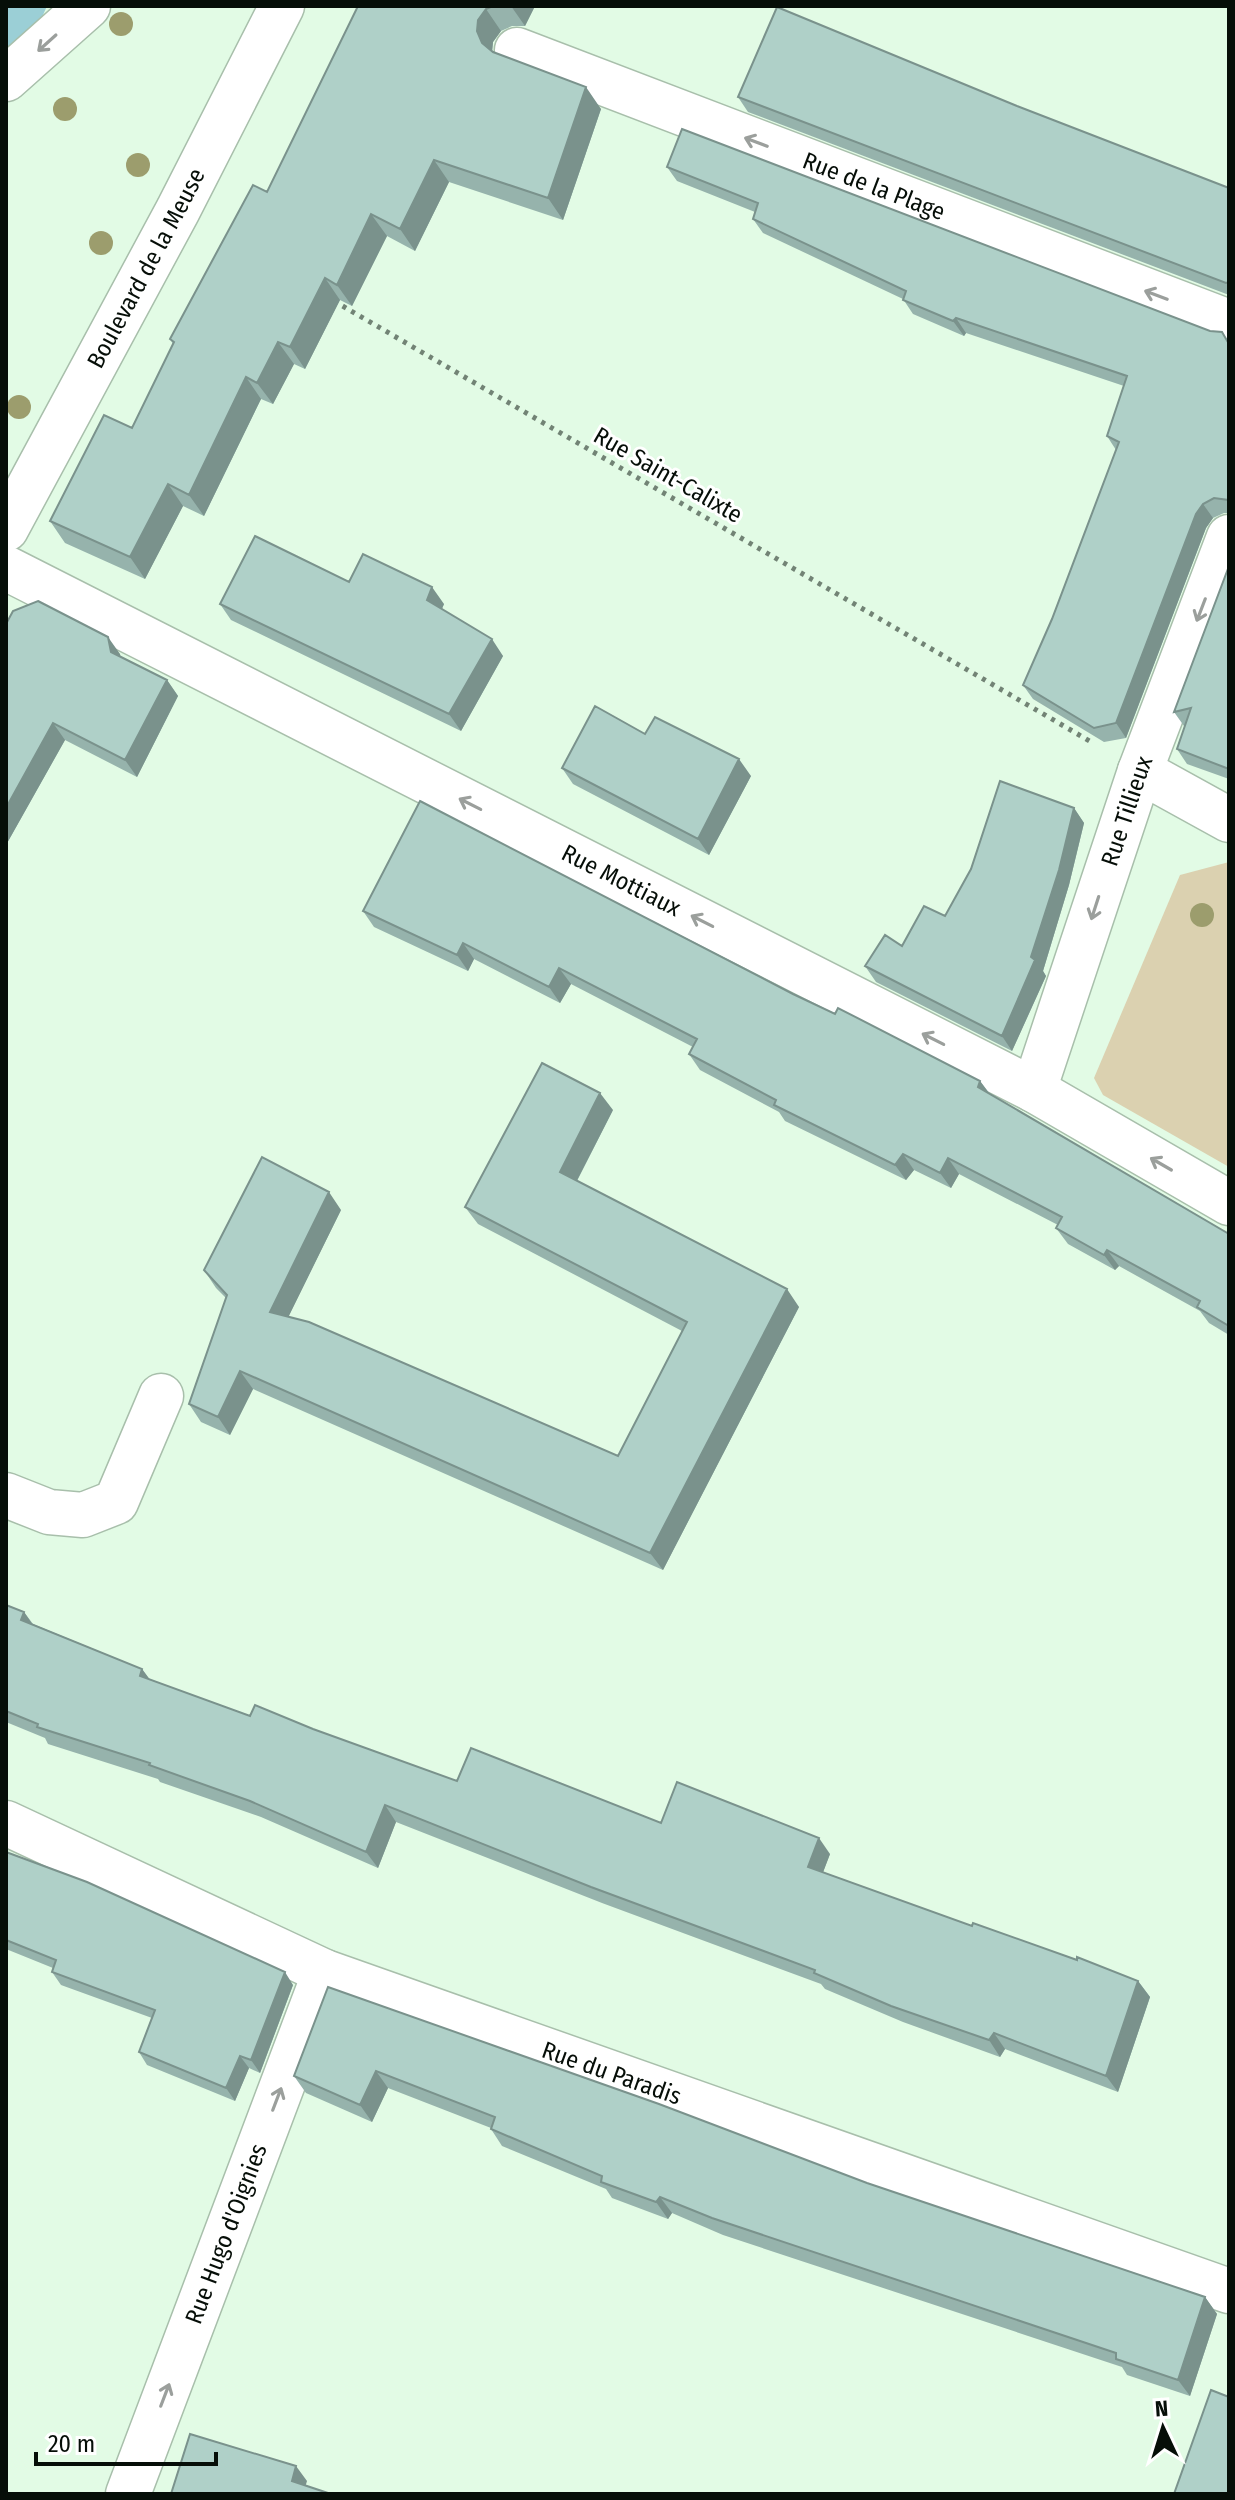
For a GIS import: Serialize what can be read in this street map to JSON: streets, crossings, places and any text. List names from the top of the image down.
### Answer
{
  "streets": {
    "street": [
      "Rue de la Plage",
      "Boulevard de la Meuse",
      "Rue Tillieux",
      "Rue Mottiaux",
      "Rue du Paradis",
      "Rue Hugo d'Oignies"
    ],
    "path": ["Rue Saint-Calixte"]
  },
  "crossings": [
    ["Rue Saint-Calixte", "Rue Tillieux"],
    ["Rue Tillieux", "Rue Mottiaux"],
    ["Rue du Paradis", "Rue Hugo d'Oignies"]
  ],
  "one_way": [
    "Rue de la Plage",
    "Rue Tillieux",
    "Rue Mottiaux",
    "Rue Hugo d'Oignies"
  ],
  "scale_bar": "20 m",
  "north": "top"
}
